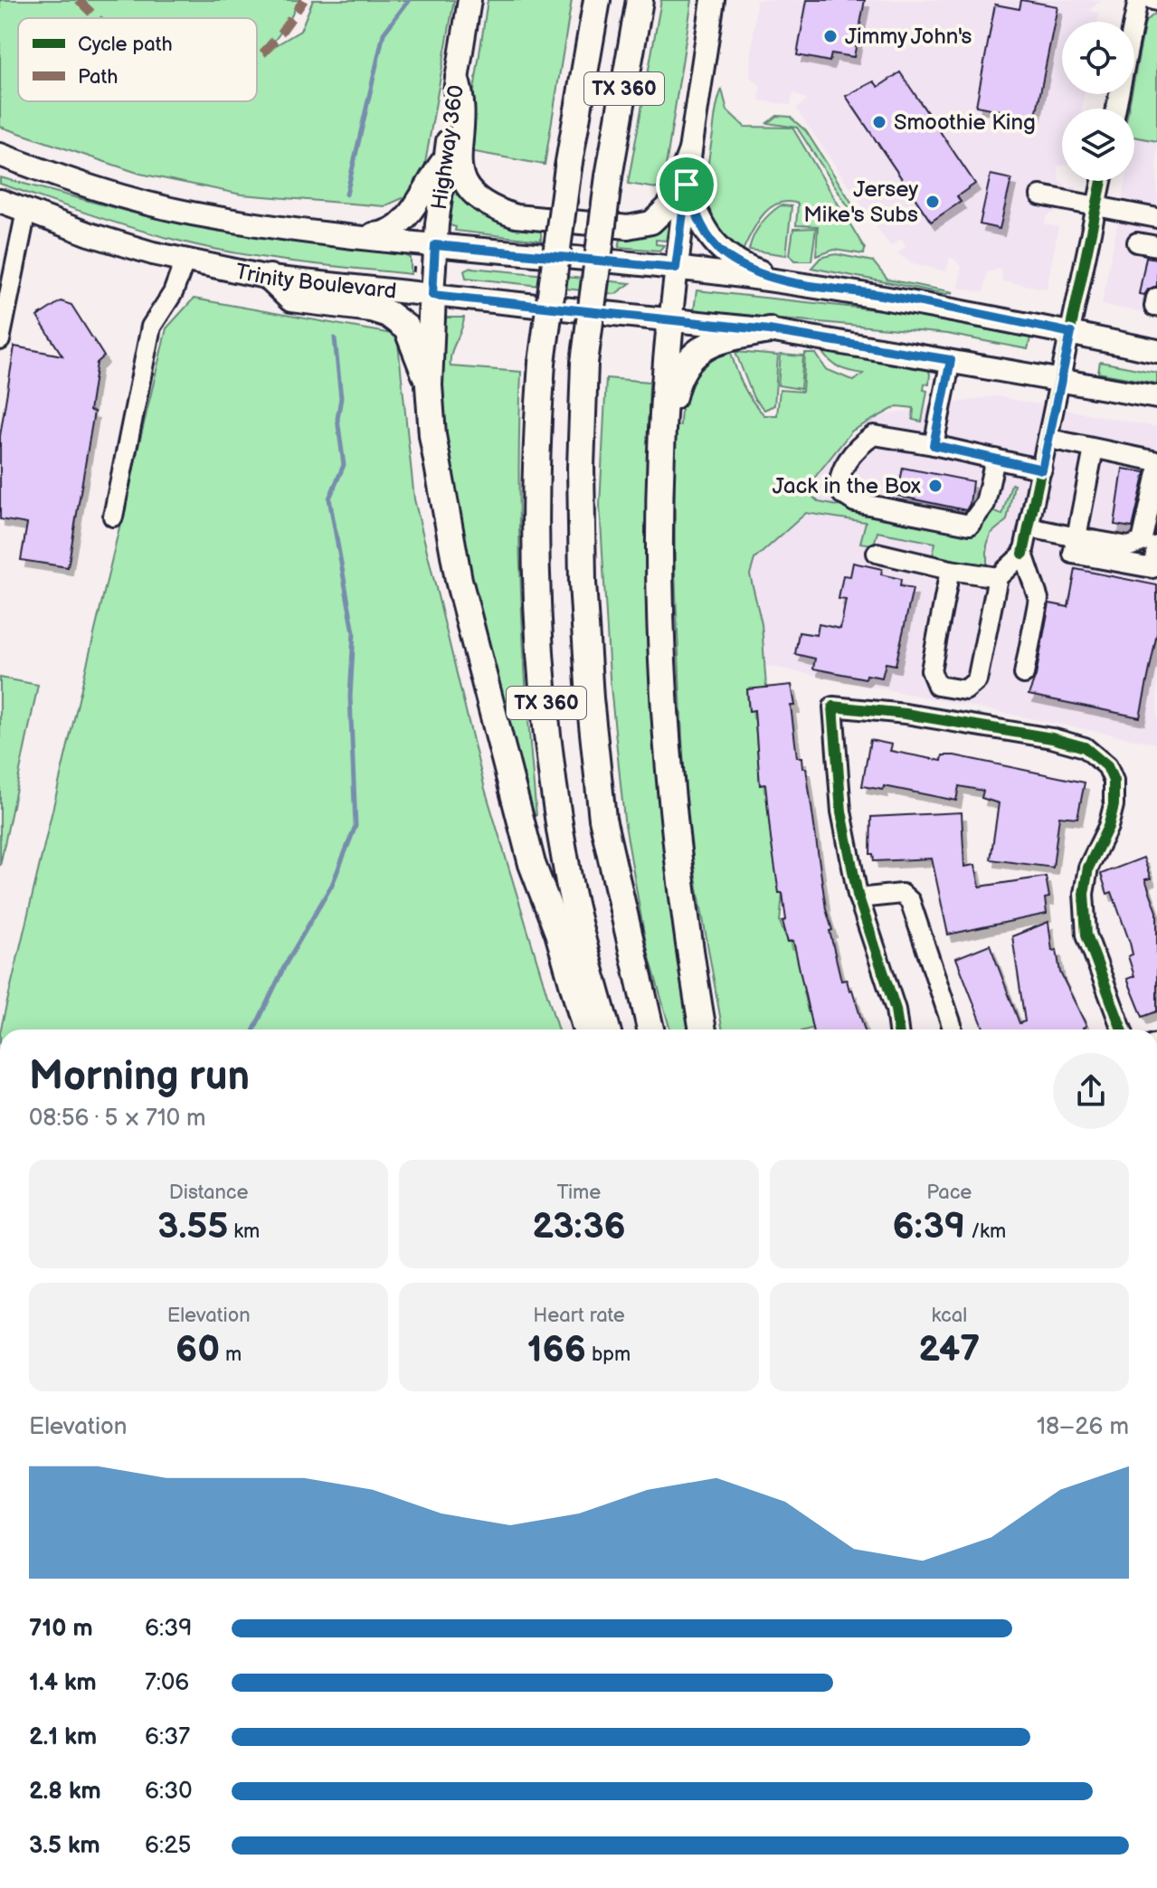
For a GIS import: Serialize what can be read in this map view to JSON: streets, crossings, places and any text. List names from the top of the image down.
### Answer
{
  "streets": {
    "highway": ["TX 360"],
    "main road": ["Highway 360", "Trinity Boulevard"]
  },
  "crossings": [
    ["Highway 360", "Trinity Boulevard"]
  ],
  "places": [
    "Jimmy John's",
    "Smoothie King",
    "Jersey Mike's Subs",
    "Jack in the Box"
  ],
  "legend": ["Cycle path", "Path"],
  "page": {
    "heading": ["Morning run", "08:56 · 5 × 710 m"],
    "stats": [
      ["Distance", "3.55 km"],
      ["Time", "23:36"],
      ["Pace", "6:39 /km"],
      ["Elevation", "60 m"],
      ["Heart rate", "166 bpm"],
      ["kcal", "247"]
    ],
    "chart": ["Elevation", "18–26 m"],
    "list": [
      {
        "name": "710 m",
        "note": "6:39"
      },
      {
        "name": "1.4 km",
        "note": "7:06"
      },
      {
        "name": "2.1 km",
        "note": "6:37"
      },
      {
        "name": "2.8 km",
        "note": "6:30"
      },
      {
        "name": "3.5 km",
        "note": "6:25"
      }
    ]
  }
}
